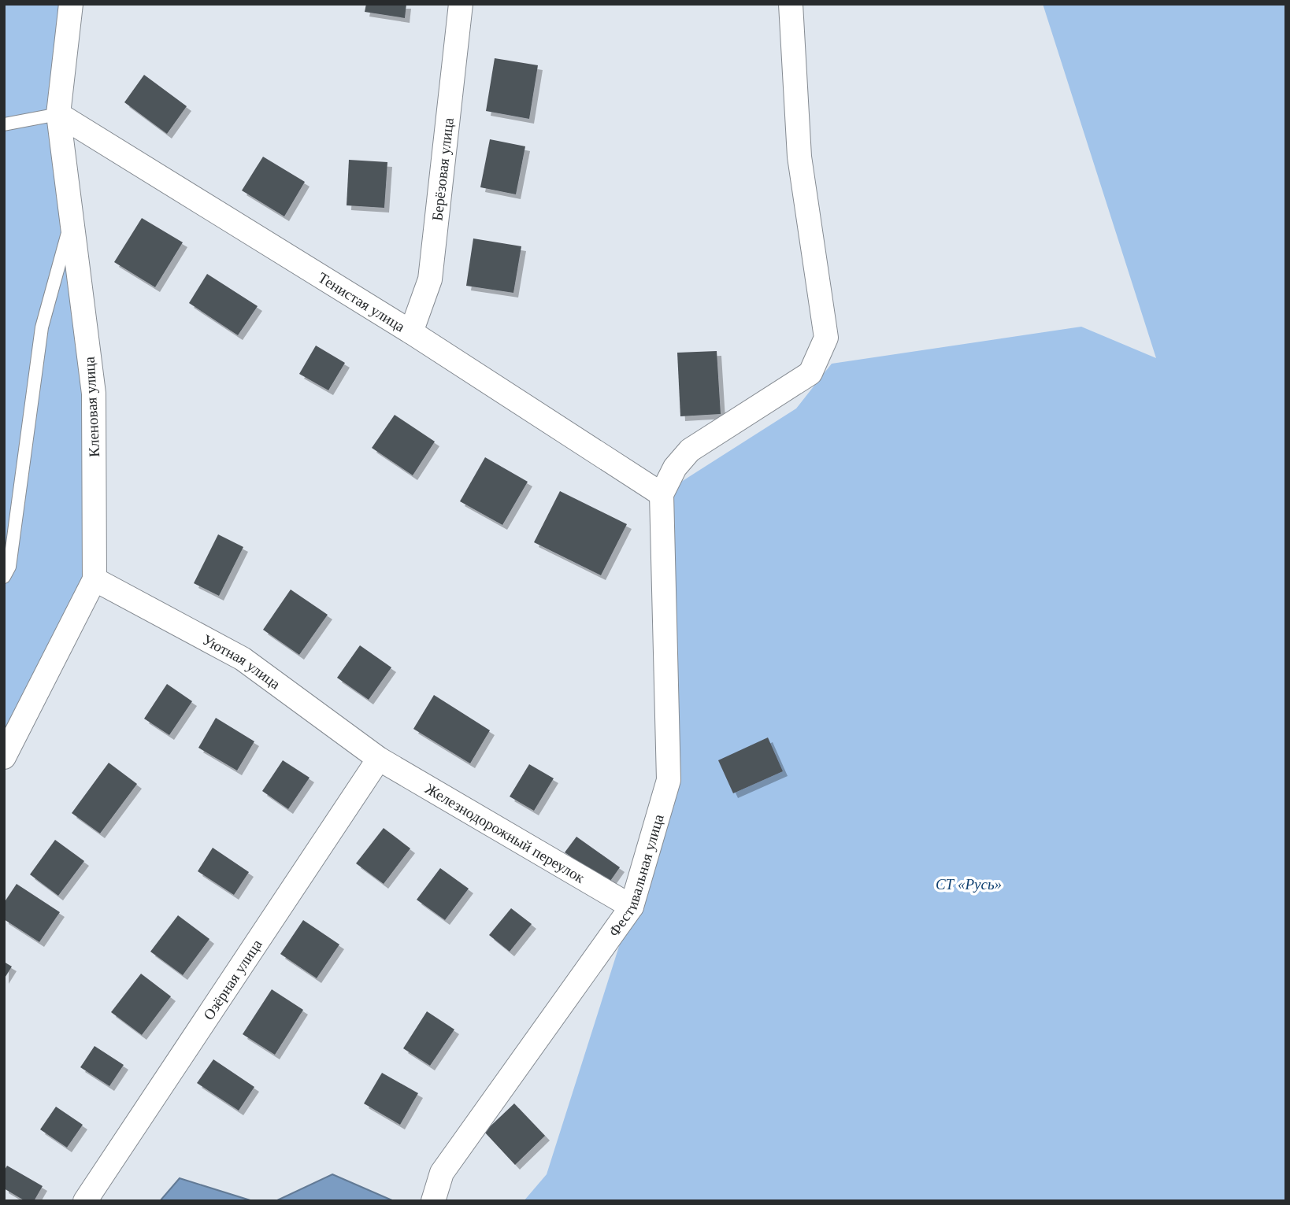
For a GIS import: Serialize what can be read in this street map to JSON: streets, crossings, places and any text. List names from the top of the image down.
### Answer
{
  "streets": {
    "street": [
      "Берёзовая улица",
      "Тенистая улица",
      "Кленовая улица",
      "Уютная улица",
      "Железнодорожный переулок",
      "Фестивальная улица",
      "Озёрная улица"
    ]
  },
  "crossings": [
    ["Берёзовая улица", "Тенистая улица"],
    ["Тенистая улица", "Кленовая улица"],
    ["Тенистая улица", "Фестивальная улица"],
    ["Кленовая улица", "Уютная улица"],
    ["Уютная улица", "Железнодорожный переулок"],
    ["Уютная улица", "Озёрная улица"],
    ["Железнодорожный переулок", "Фестивальная улица"],
    ["Железнодорожный переулок", "Озёрная улица"]
  ],
  "parks": ["СТ «Русь»"]
}
